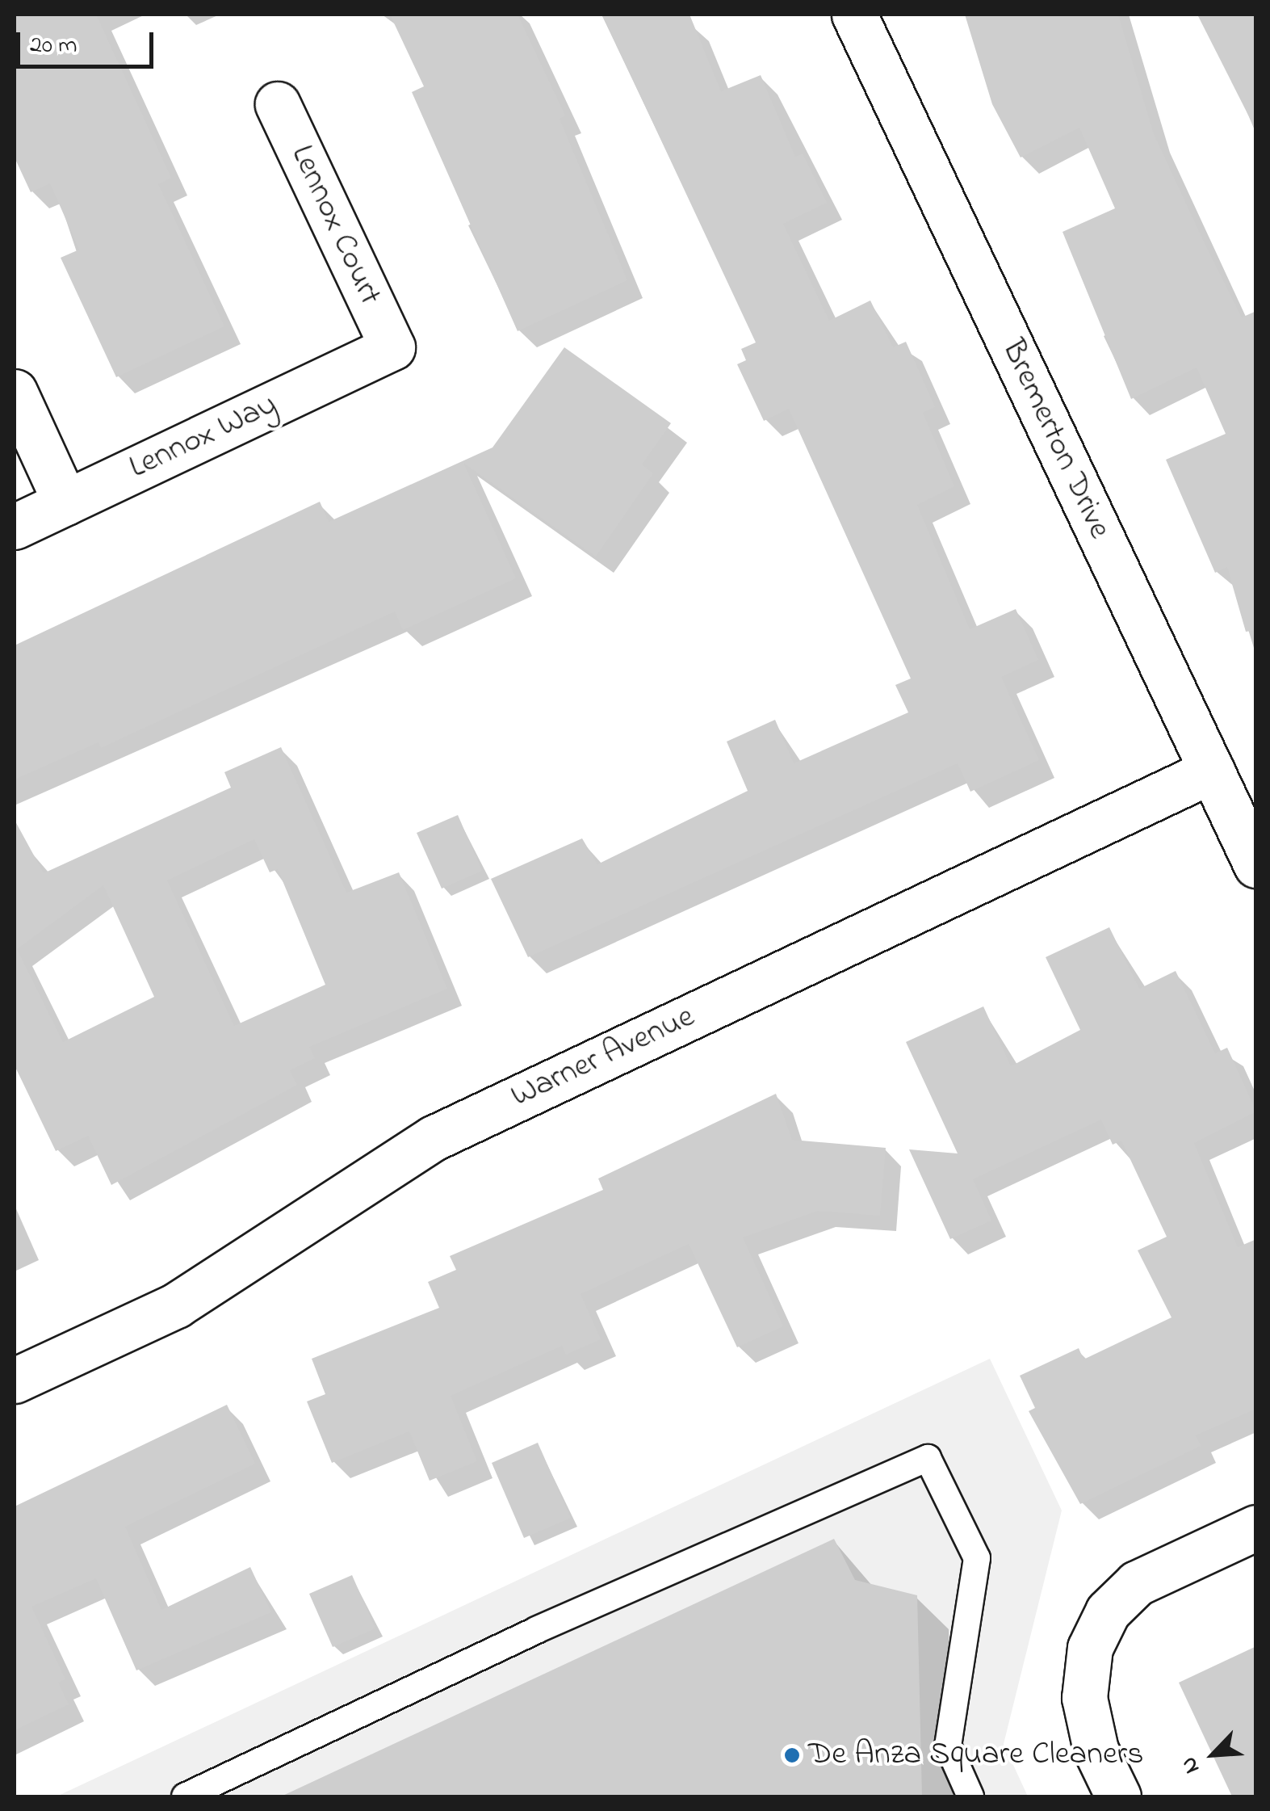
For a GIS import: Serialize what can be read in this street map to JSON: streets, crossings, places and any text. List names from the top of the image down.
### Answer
{
  "streets": {
    "street": [
      "Lennox Court",
      "Lennox Way",
      "Bremerton Drive",
      "Warner Avenue"
    ]
  },
  "crossings": [
    ["Lennox Court", "Lennox Way"],
    ["Bremerton Drive", "Warner Avenue"]
  ],
  "places": ["De Anza Square Cleaners"],
  "scale_bar": "20 m",
  "north": "bottom left"
}
